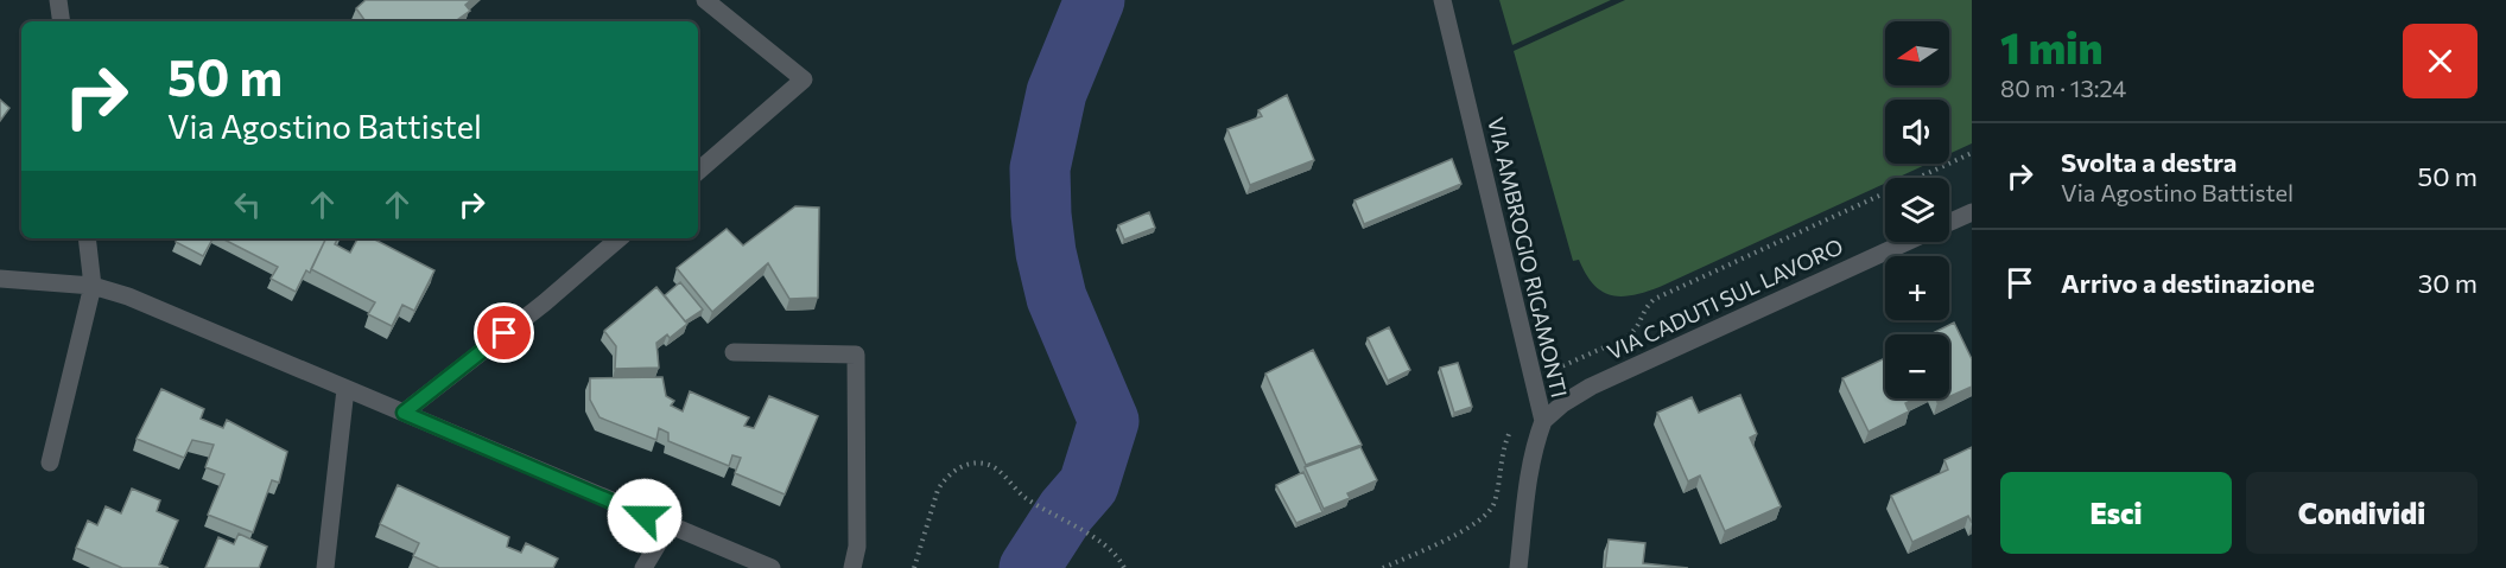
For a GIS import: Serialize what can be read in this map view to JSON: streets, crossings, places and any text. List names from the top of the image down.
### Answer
{
  "streets": {
    "street": ["VIA AMBROGIO RIGAMONTI", "VIA CADUTI SUL LAVORO"]
  },
  "crossings": [
    ["VIA AMBROGIO RIGAMONTI", "VIA CADUTI SUL LAVORO"]
  ],
  "north": "left",
  "page": {
    "heading": ["1 min", "80 m · 13:24"],
    "map_buttons": ["+", "−"],
    "turn": ["50 m", "Via Agostino Battistel"],
    "list": [
      {
        "name": "Svolta a destra",
        "note": "Via Agostino Battistel",
        "value": "50 m"
      },
      {
        "name": "Arrivo a destinazione",
        "value": "30 m"
      }
    ],
    "buttons": ["Esci", "Condividi"]
  }
}
